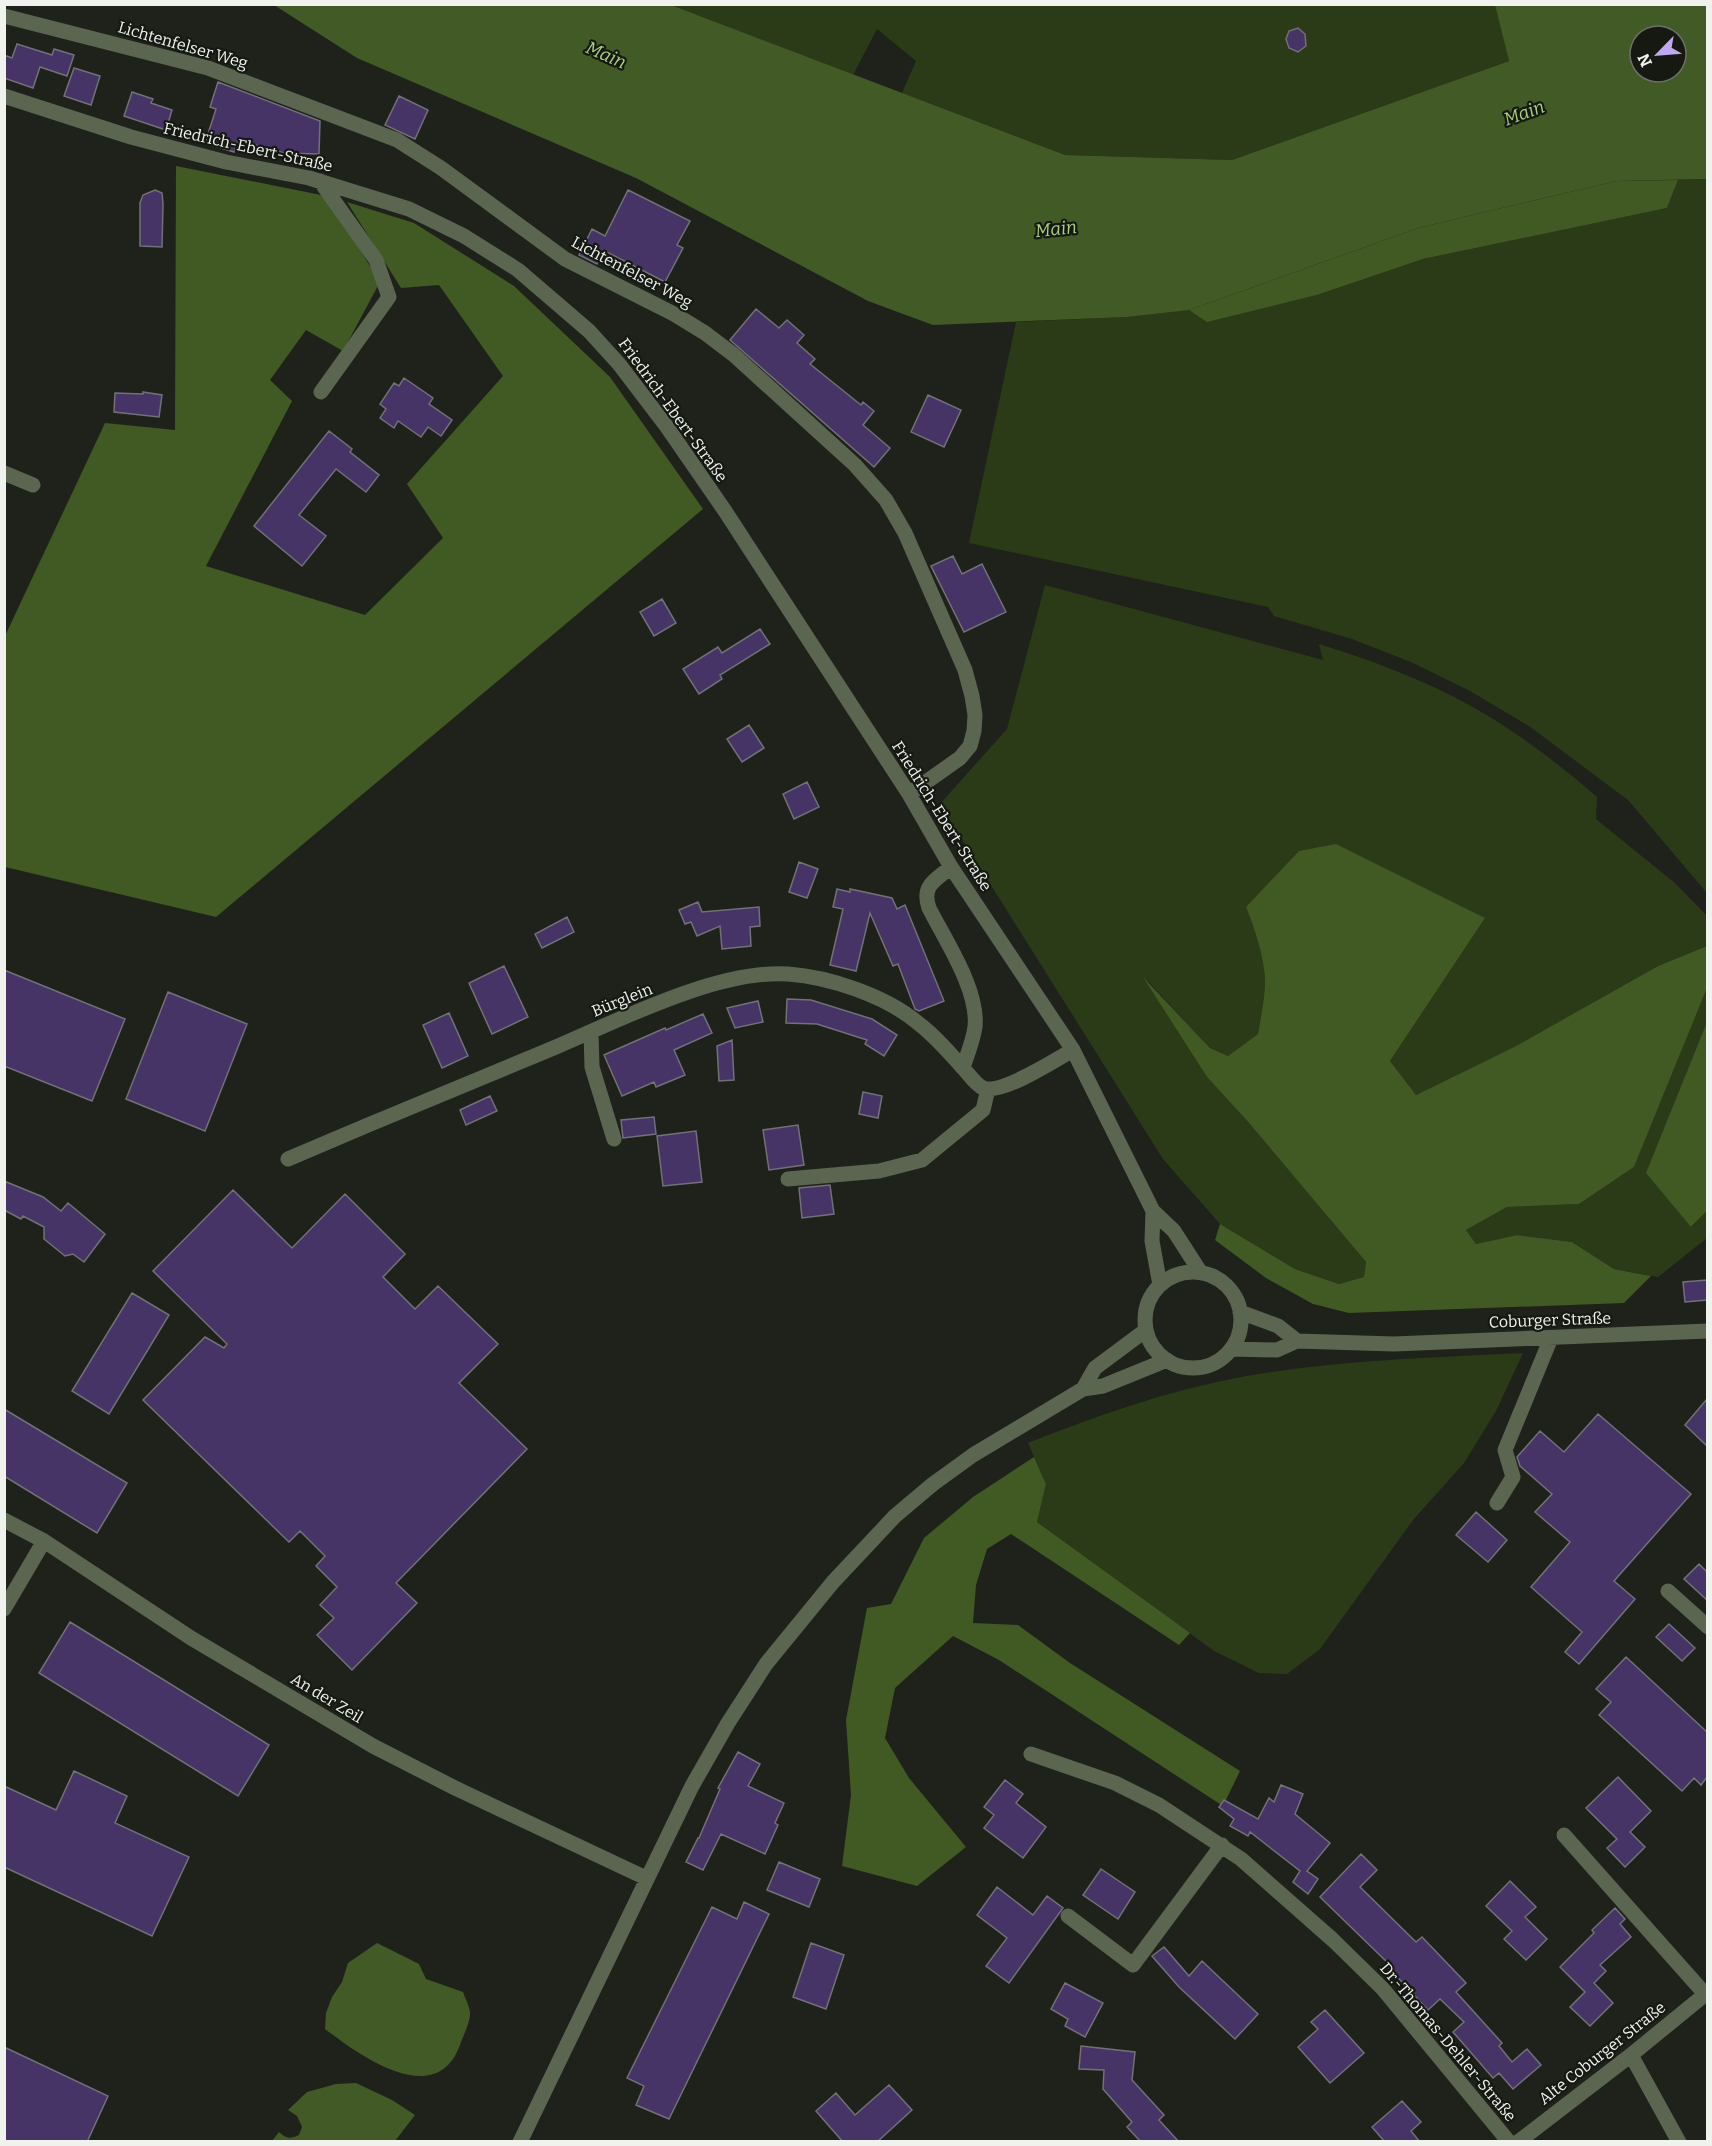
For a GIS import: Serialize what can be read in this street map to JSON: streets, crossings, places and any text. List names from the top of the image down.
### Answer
{
  "streets": {
    "street": [
      "Lichtenfelser Weg",
      "Friedrich-Ebert-Straße",
      "Bürglein",
      "Coburger Straße",
      "An der Zeil",
      "Dr.-Thomas-Dehler-Straße",
      "Alte Coburger Straße"
    ]
  },
  "crossings": [
    ["Lichtenfelser Weg", "Friedrich-Ebert-Straße"]
  ],
  "water": ["Main"],
  "north": "bottom left"
}
